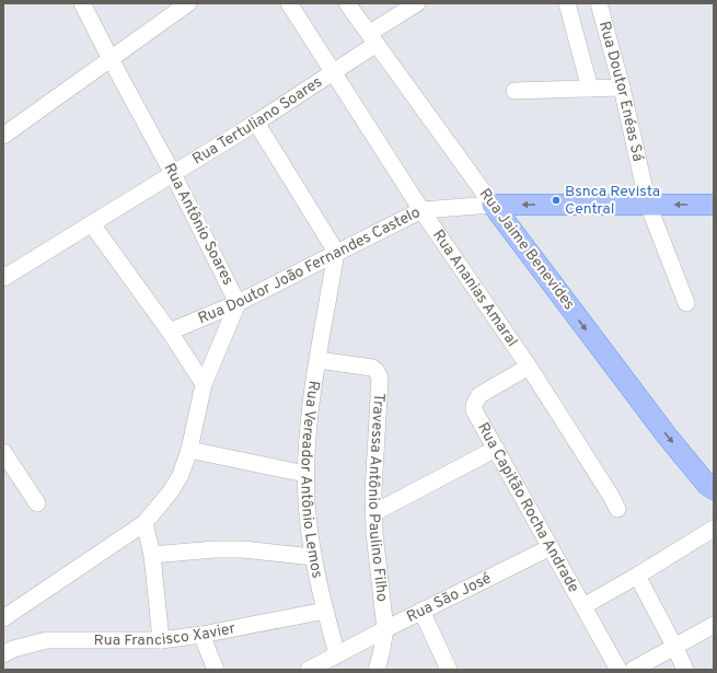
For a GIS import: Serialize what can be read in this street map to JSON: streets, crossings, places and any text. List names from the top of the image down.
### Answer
{
  "streets": {
    "main road": ["Rua Jaime Benevides", "Rua Doutor João Fernandes Castelo"],
    "street": [
      "Rua Doutor Enéas Sá",
      "Rua Tertuliano Soares",
      "Rua Antônio Soares",
      "Rua Ananias Amaral",
      "Rua Vereador Antônio Lemos",
      "Travessa Antônio Paulino Filho",
      "Rua Capitão Rocha Andrade",
      "Rua São José",
      "Rua Francisco Xavier"
    ]
  },
  "crossings": [
    ["Rua Doutor Enéas Sá", "Rua Doutor João Fernandes Castelo"],
    ["Rua Tertuliano Soares", "Rua Antônio Soares"],
    ["Rua Tertuliano Soares", "Rua Jaime Benevides"],
    ["Rua Tertuliano Soares", "Rua Ananias Amaral"],
    ["Rua Antônio Soares", "Rua Doutor João Fernandes Castelo"],
    ["Rua Jaime Benevides", "Rua Doutor João Fernandes Castelo"],
    ["Rua Doutor João Fernandes Castelo", "Rua Ananias Amaral"],
    ["Rua Doutor João Fernandes Castelo", "Rua Vereador Antônio Lemos"],
    ["Rua Ananias Amaral", "Rua Capitão Rocha Andrade"],
    ["Rua Vereador Antônio Lemos", "Travessa Antônio Paulino Filho"],
    ["Rua Vereador Antônio Lemos", "Rua São José"],
    ["Rua Vereador Antônio Lemos", "Rua Francisco Xavier"],
    ["Travessa Antônio Paulino Filho", "Rua São José"],
    ["Rua Capitão Rocha Andrade", "Rua São José"]
  ],
  "one_way": ["Rua Jaime Benevides", "Rua Doutor João Fernandes Castelo"],
  "places": ["Bsnca Revista Central"]
}
